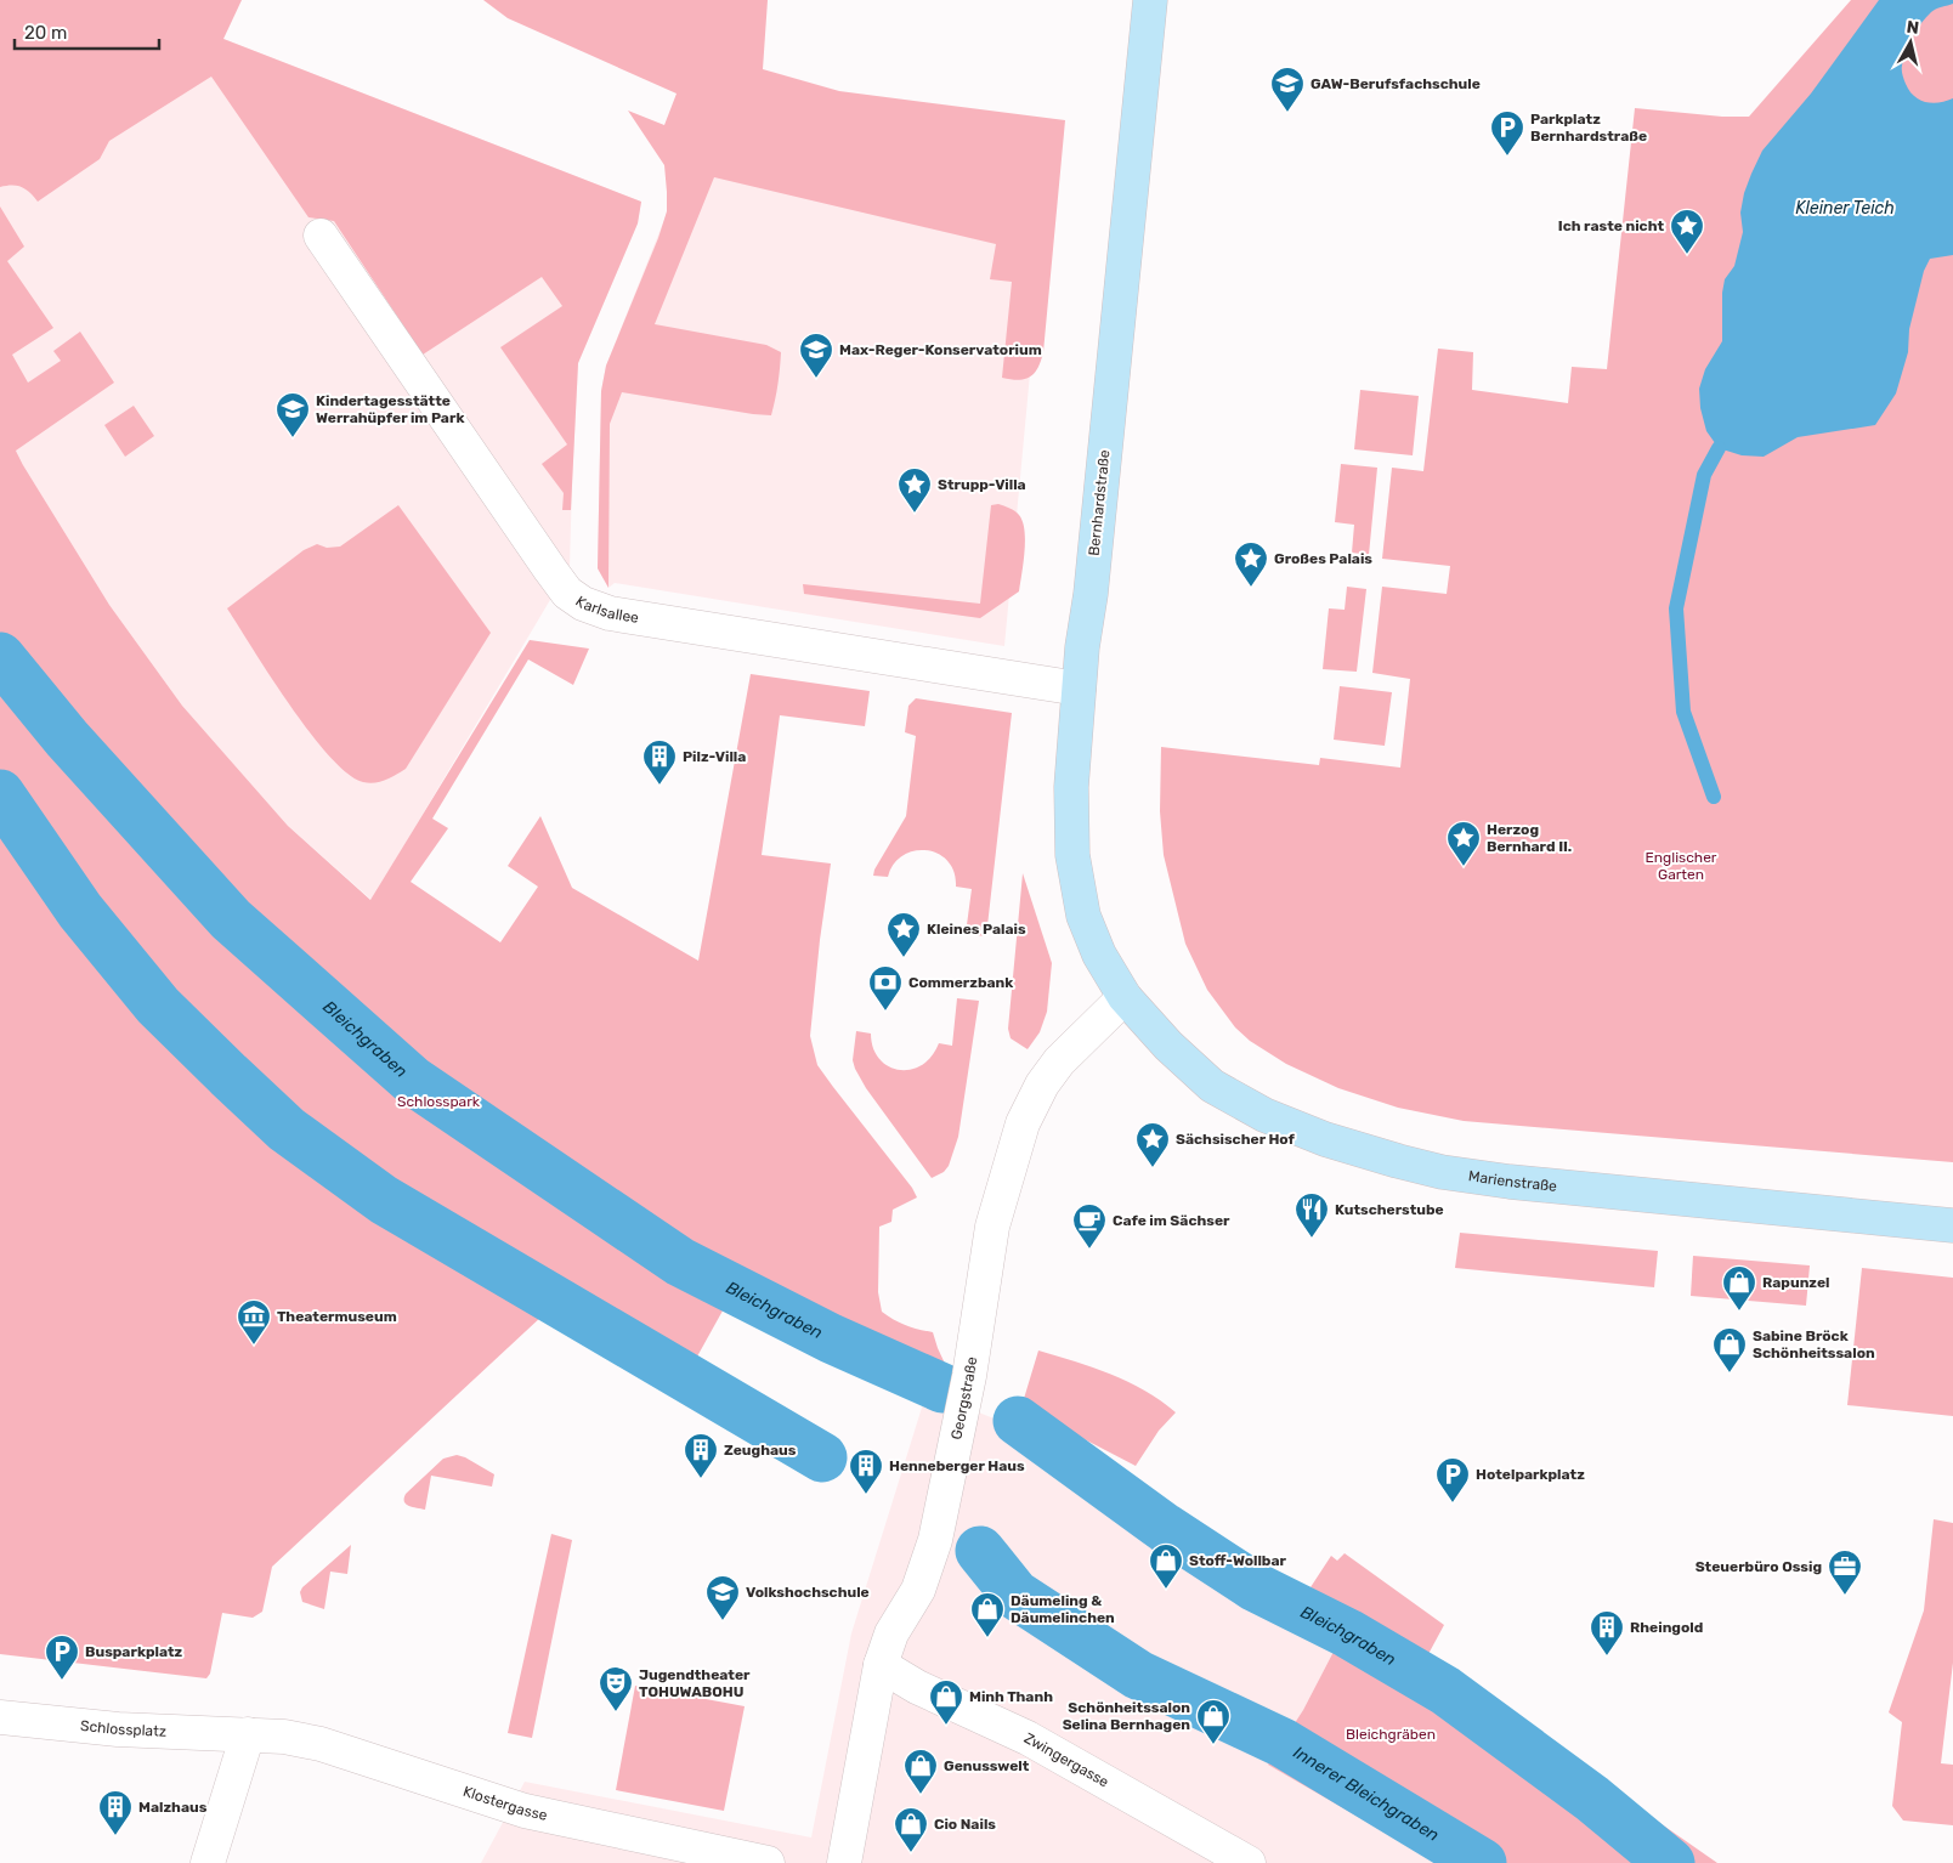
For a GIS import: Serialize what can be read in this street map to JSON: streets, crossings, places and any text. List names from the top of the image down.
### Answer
{
  "streets": {
    "main road": ["Bernhardstraße", "Marienstraße"],
    "street": [
      "Karlsallee",
      "Georgstraße",
      "Schlossplatz",
      "Zwingergasse",
      "Klostergasse"
    ]
  },
  "crossings": [
    ["Bernhardstraße", "Karlsallee"],
    ["Bernhardstraße", "Marienstraße"],
    ["Bernhardstraße", "Georgstraße"],
    ["Marienstraße", "Georgstraße"],
    ["Georgstraße", "Zwingergasse"],
    ["Schlossplatz", "Klostergasse"]
  ],
  "water": ["Kleiner Teich", "Bleichgraben", "Innerer Bleichgraben"],
  "parks": ["Englischer Garten", "Schlosspark", "Bleichgräben"],
  "places": {
    "school or university": [
      "GAW-Berufsfachschule",
      "Max-Reger-Konservatorium",
      "Kindertagesstätte Werrahüpfer im Park",
      "Volkshochschule"
    ],
    "parking": ["Parkplatz Bernhardstraße", "Hotelparkplatz", "Busparkplatz"],
    "place": [
      "Ich raste nicht",
      "Strupp-Villa",
      "Großes Palais",
      "Herzog Bernhard II.",
      "Kleines Palais",
      "Sächsischer Hof"
    ],
    "building": [
      "Pilz-Villa",
      "Zeughaus",
      "Henneberger Haus",
      "Rheingold",
      "Malzhaus"
    ],
    "bank": ["Commerzbank"],
    "restaurant": ["Kutscherstube"],
    "cafe": ["Cafe im Sächser"],
    "shop": [
      "Rapunzel",
      "Sabine Bröck Schönheitssalon",
      "Stoff-Wollbar",
      "Däumeling & Däumelinchen",
      "Minh Thanh",
      "Schönheitssalon Selina Bernhagen",
      "Genusswelt",
      "Cio Nails"
    ],
    "museum": ["Theatermuseum"],
    "office": ["Steuerbüro Ossig"],
    "theatre": ["Jugendtheater TOHUWABOHU"]
  },
  "scale_bar": "20 m",
  "north": "top"
}
